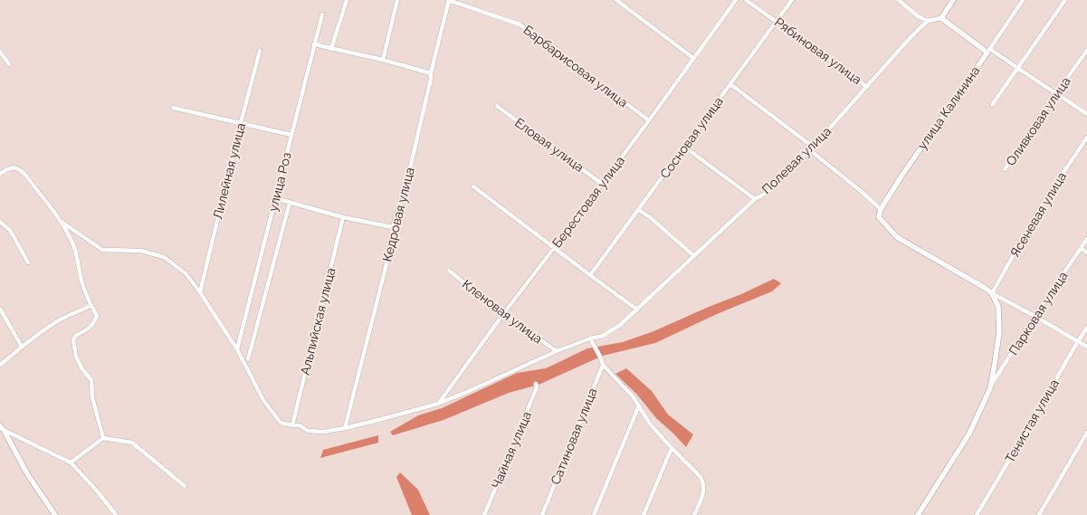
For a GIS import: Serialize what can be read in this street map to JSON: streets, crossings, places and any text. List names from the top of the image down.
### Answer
{
  "streets": {
    "street": [
      "Рябиновая улица",
      "Барбарисовая улица",
      "улица Калинина",
      "Оливковая улица",
      "Сосновая улица",
      "Еловая улица",
      "Полевая улица",
      "Лилейная улица",
      "улица Роз",
      "Берестовая улица",
      "Кедровая улица",
      "Ясеневая улица",
      "Кленовая улица",
      "Парковая улица",
      "Альпийская улица",
      "Тенистая улица",
      "Сатиновая улица",
      "Чайная улица"
    ]
  },
  "crossings": [
    ["Рябиновая улица", "Сосновая улица"],
    ["Рябиновая улица", "Полевая улица"],
    ["Барбарисовая улица", "Берестовая улица"],
    ["Барбарисовая улица", "Кедровая улица"],
    ["улица Калинина", "Ясеневая улица"],
    ["Еловая улица", "Берестовая улица"],
    ["Полевая улица", "Лилейная улица"],
    ["Полевая улица", "улица Роз"],
    ["Полевая улица", "Берестовая улица"],
    ["Полевая улица", "Кедровая улица"],
    ["Полевая улица", "Кленовая улица"],
    ["Полевая улица", "Альпийская улица"],
    ["Берестовая улица", "Кленовая улица"]
  ]
}
